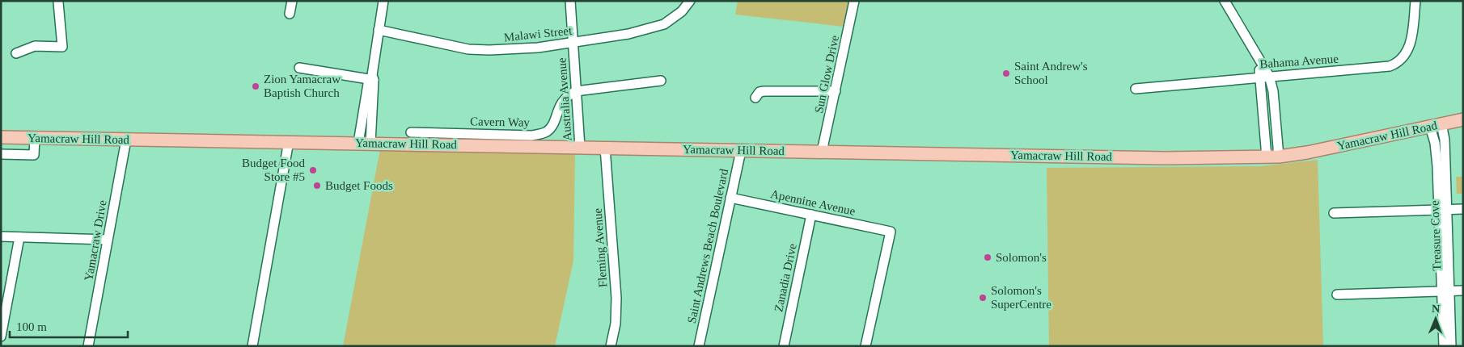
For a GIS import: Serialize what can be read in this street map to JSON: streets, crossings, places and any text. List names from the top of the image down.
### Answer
{
  "streets": {
    "main road": ["Yamacraw Hill Road"],
    "street": [
      "Malawi Street",
      "Bahama Avenue",
      "Sun Glow Drive",
      "Australia Avenue",
      "Cavern Way",
      "Apennine Avenue",
      "Treasure Cove",
      "Yamacraw Drive",
      "Saint Andrews Beach Boulevard",
      "Fleming Avenue",
      "Zanadia Drive"
    ]
  },
  "crossings": [
    ["Malawi Street", "Australia Avenue"],
    ["Sun Glow Drive", "Yamacraw Hill Road"],
    ["Australia Avenue", "Cavern Way"],
    ["Australia Avenue", "Yamacraw Hill Road"],
    ["Yamacraw Hill Road", "Treasure Cove"],
    ["Yamacraw Hill Road", "Yamacraw Drive"],
    ["Yamacraw Hill Road", "Saint Andrews Beach Boulevard"],
    ["Yamacraw Hill Road", "Fleming Avenue"],
    ["Apennine Avenue", "Saint Andrews Beach Boulevard"],
    ["Apennine Avenue", "Zanadia Drive"]
  ],
  "places": [
    "Saint Andrew's School",
    "Zion Yamacraw Baptish Church",
    "Budget Food Store #5",
    "Budget Foods",
    "Solomon's",
    "Solomon's SuperCentre"
  ],
  "scale_bar": "100 m",
  "north": "top"
}
